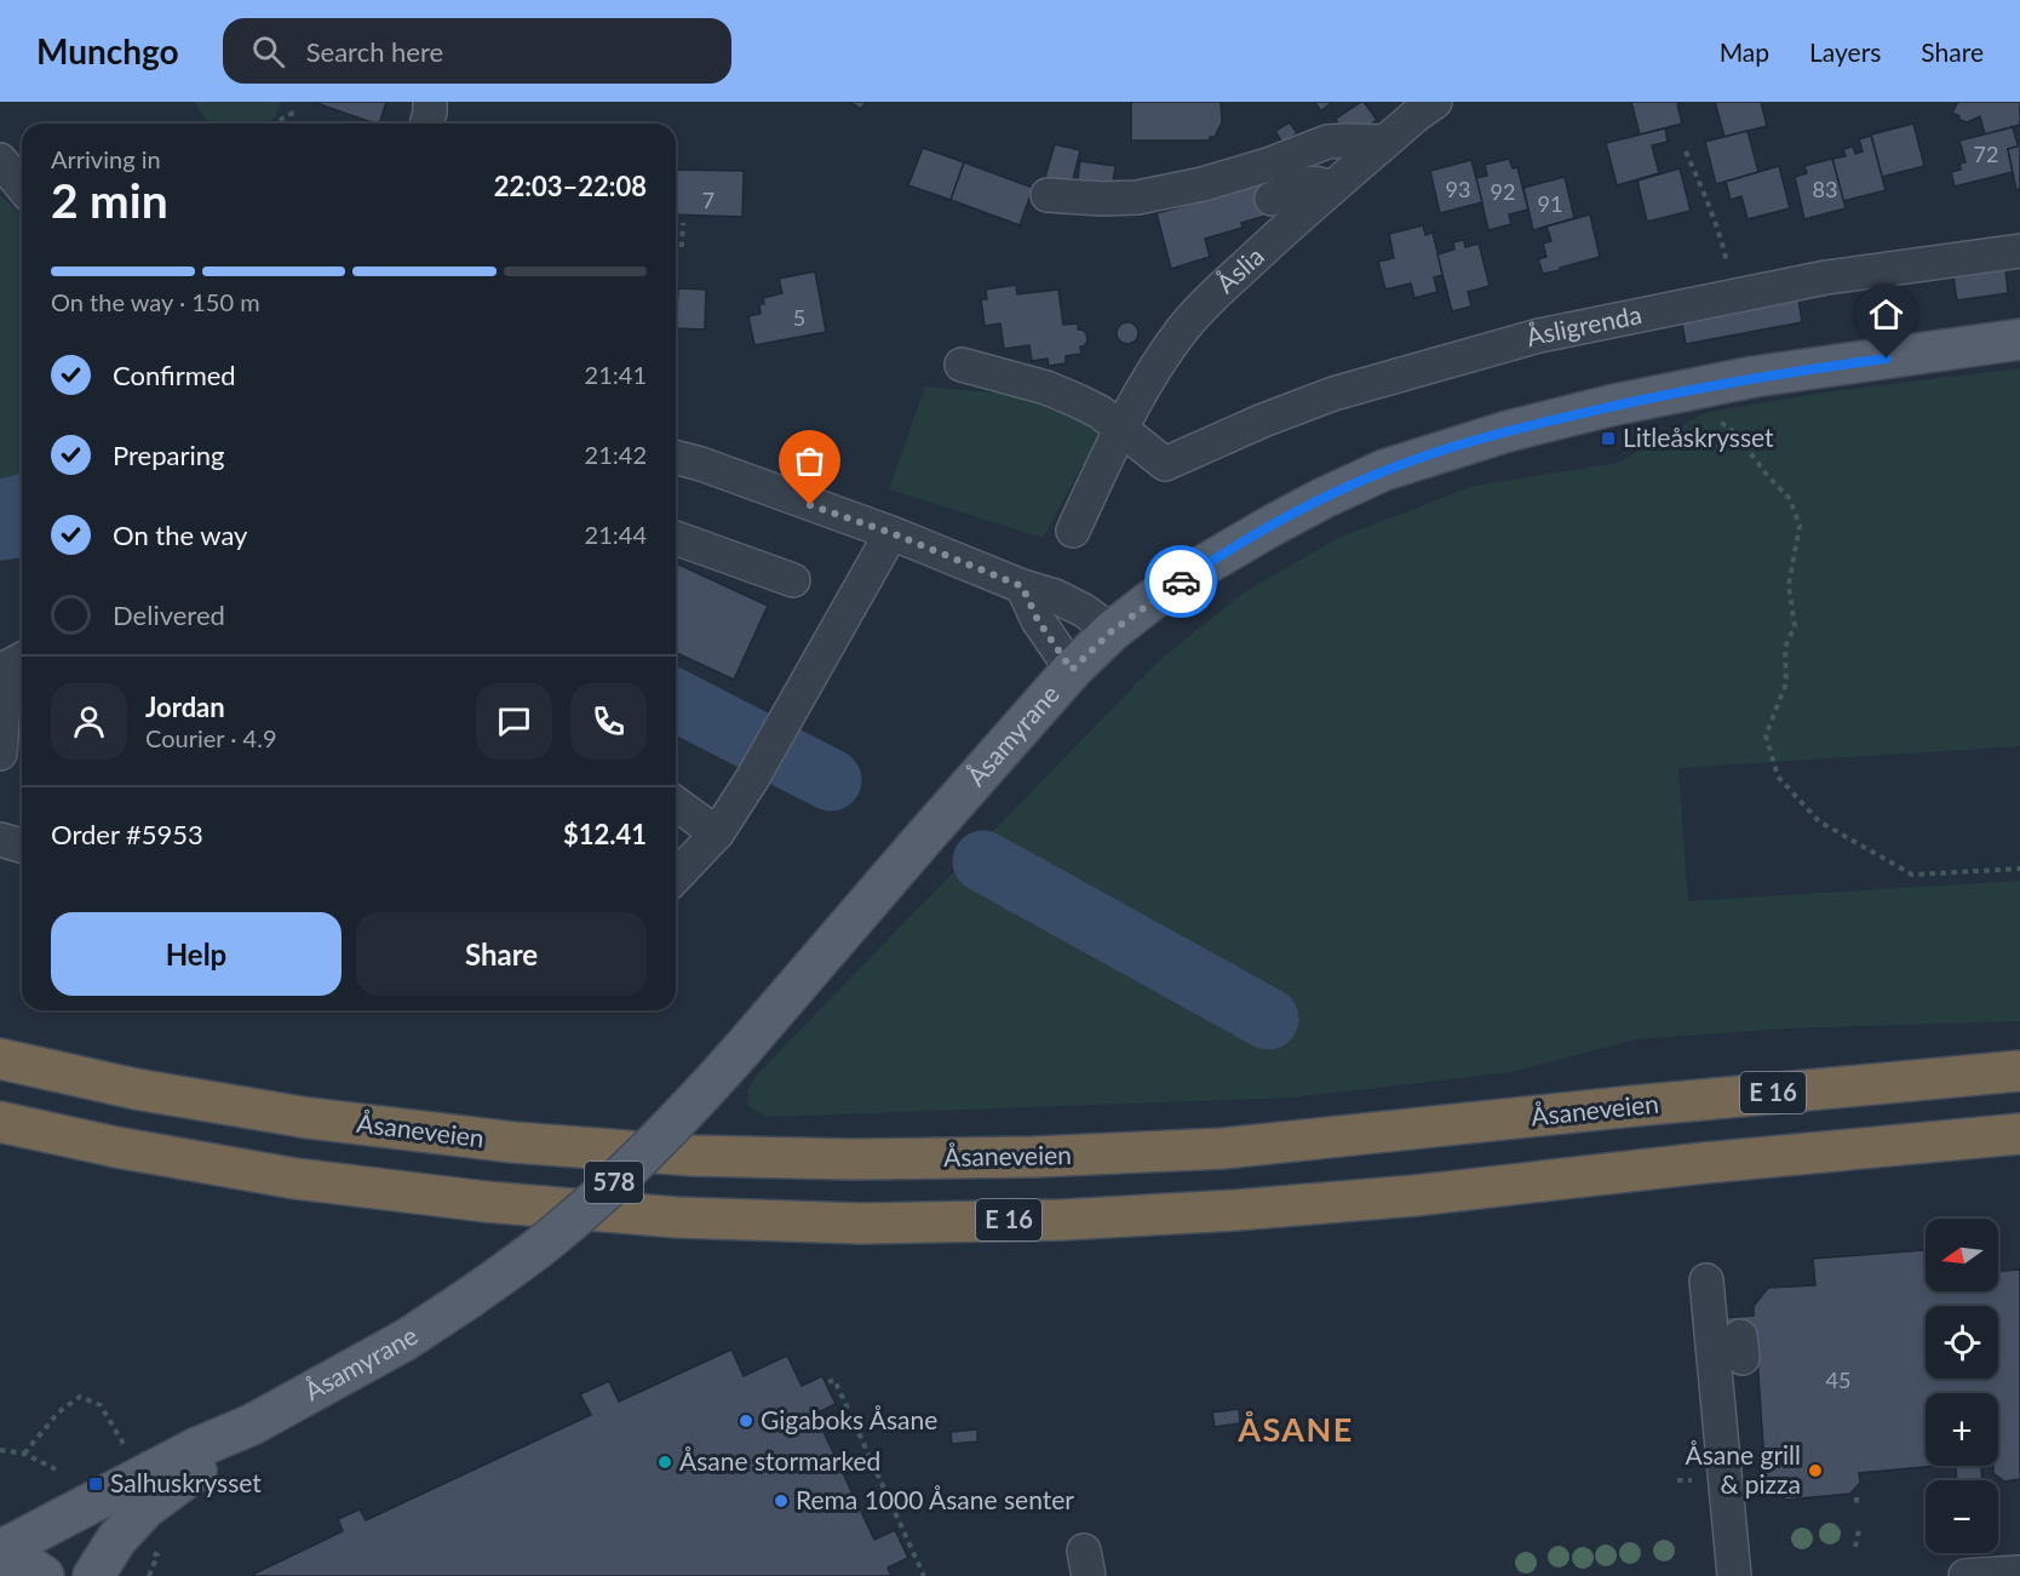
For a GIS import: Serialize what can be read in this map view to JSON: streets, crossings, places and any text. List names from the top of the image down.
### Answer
{
  "streets": {
    "highway": ["E 16", "Åsaneveien"],
    "main road": ["Åsamyrane", "578"],
    "street": ["Åslia", "Åsligrenda"]
  },
  "crossings": [
    ["Åslia", "Åsligrenda"],
    ["Åsamyrane", "578"]
  ],
  "districts": ["ÅSANE"],
  "places": {
    "transit": ["Litleåskrysset", "Salhuskrysset"],
    "other": [
      "Gigaboks Åsane",
      "Åsane stormarked",
      "Åsane grill & pizza",
      "Rema 1000 Åsane senter"
    ]
  },
  "house_numbers": [
    "72",
    "93",
    "83",
    "92",
    "7",
    "91",
    "5",
    "45"
  ],
  "north": "left",
  "page": {
    "header": "Munchgo",
    "search": "Search here",
    "nav": ["Map", "Layers", "Share"],
    "heading": ["2 min", "Arriving in", "22:03–22:08"],
    "panel": [
      "Jordan",
      "Courier · 4.9",
      "Order #5953",
      "$12.41"
    ],
    "bar": "On the way · 150 m",
    "list": [
      ["Confirmed", "21:41"],
      ["Preparing", "21:42"],
      ["On the way", "21:44"],
      "Delivered"
    ],
    "buttons": ["Help", "Share"],
    "map_buttons": ["+", "−"]
  }
}
